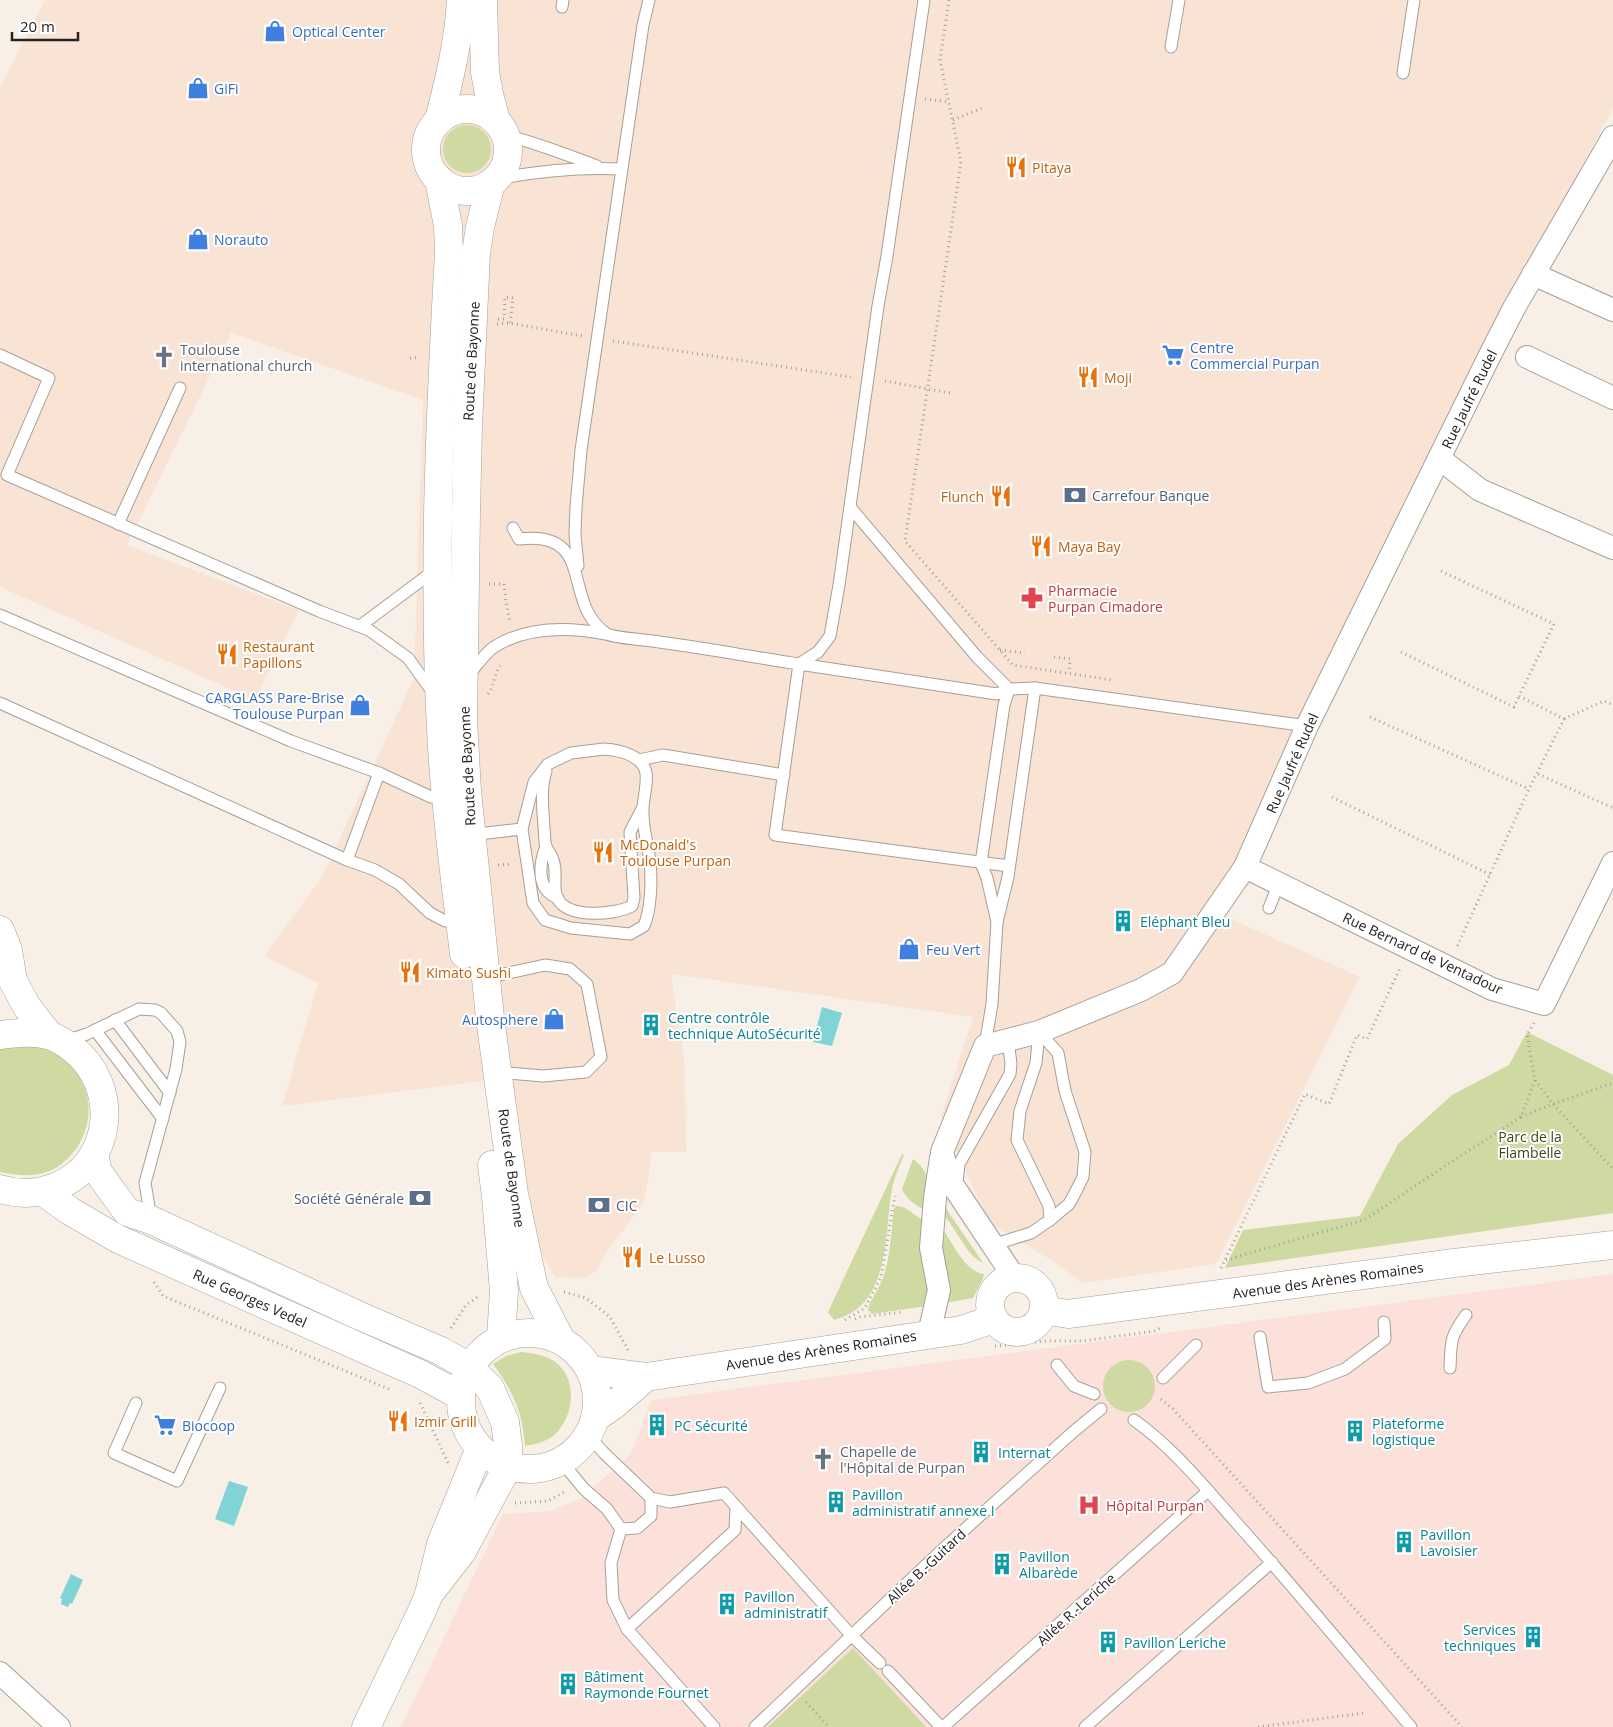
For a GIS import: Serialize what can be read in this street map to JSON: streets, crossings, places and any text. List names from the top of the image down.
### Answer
{
  "streets": {
    "main road": ["Route de Bayonne", "Avenue des Arènes Romaines", "Rue Georges Vedel"],
    "street": ["Rue Jaufré Rudel", "Rue Bernard de Ventadour"],
    "lane": ["Allée B.-Guitard", "Allée R.-Leriche"]
  },
  "crossings": [
    ["Rue Jaufré Rudel", "Rue Bernard de Ventadour"]
  ],
  "parks": ["Parc de la Flambelle"],
  "places": {
    "shop": [
      "Optical Center",
      "GiFi",
      "Norauto",
      "CARGLASS Pare-Brise Toulouse Purpan",
      "Feu Vert",
      "Autosphere"
    ],
    "restaurant": [
      "Pitaya",
      "Moji",
      "Flunch",
      "Maya Bay",
      "Restaurant Papillons",
      "McDonald's Toulouse Purpan",
      "Kimato Sushi",
      "Le Lusso",
      "Izmir Grill"
    ],
    "supermarket": ["Centre Commercial Purpan", "Biocoop"],
    "church": ["Toulouse international church", "Chapelle de l'Hôpital de Purpan"],
    "bank": ["Carrefour Banque", "Société Générale", "CIC"],
    "pharmacy": ["Pharmacie Purpan Cimadore"],
    "building": [
      "Eléphant Bleu",
      "Centre contrôle technique AutoSécurité",
      "PC Sécurité",
      "Plateforme logistique",
      "Internat",
      "Pavillon administratif annexe I",
      "Pavillon Lavoisier",
      "Pavillon Albarède",
      "Pavillon administratif",
      "Services techniques",
      "Pavillon Leriche",
      "Bâtiment Raymonde Fournet"
    ],
    "hospital": ["Hôpital Purpan"]
  },
  "scale_bar": "20 m"
}
